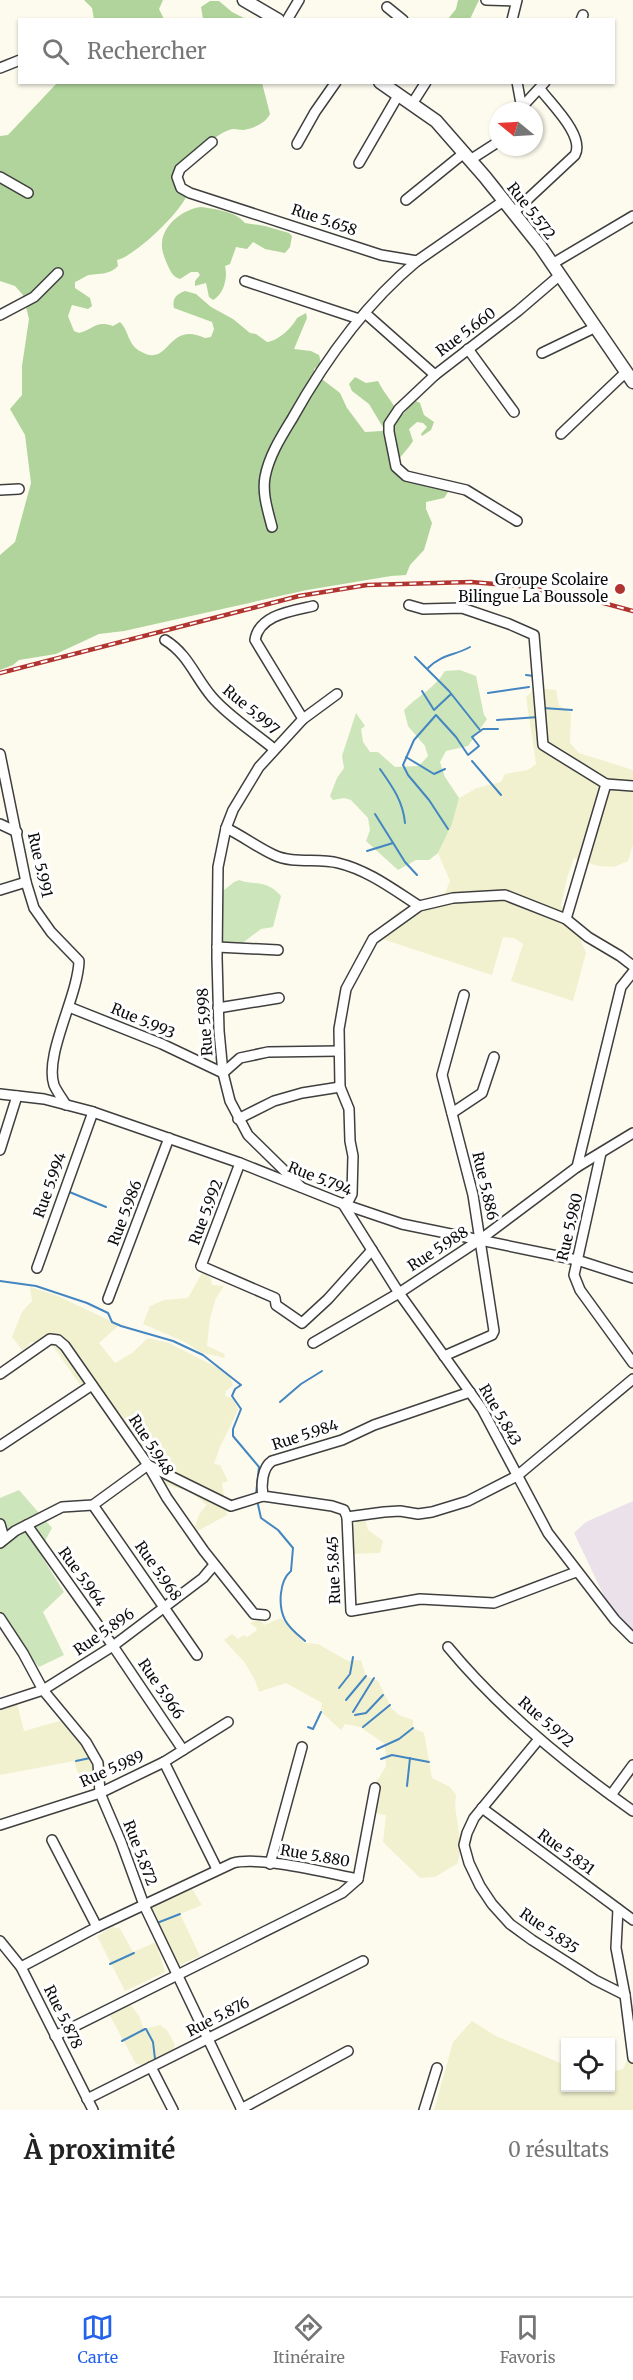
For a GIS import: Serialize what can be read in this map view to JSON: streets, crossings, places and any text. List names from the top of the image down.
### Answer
{
  "streets": {
    "street": [
      "Rue 5.572",
      "Rue 5.658",
      "Rue 5.660",
      "Rue 5.997",
      "Rue 5.991",
      "Rue 5.993",
      "Rue 5.998",
      "Rue 5.794",
      "Rue 5.994",
      "Rue 5.886",
      "Rue 5.992",
      "Rue 5.986",
      "Rue 5.980",
      "Rue 5.988",
      "Rue 5.843",
      "Rue 5.984",
      "Rue 5.948",
      "Rue 5.845",
      "Rue 5.968",
      "Rue 5.964",
      "Rue 5.896",
      "Rue 5.966",
      "Rue 5.972",
      "Rue 5.989",
      "Rue 5.831",
      "Rue 5.872",
      "Rue 5.880",
      "Rue 5.835",
      "Rue 5.878",
      "Rue 5.876"
    ]
  },
  "crossings": [
    ["Rue 5.572", "Rue 5.660"],
    ["Rue 5.997", "Rue 5.998"],
    ["Rue 5.991", "Rue 5.993"],
    ["Rue 5.991", "Rue 5.794"],
    ["Rue 5.993", "Rue 5.998"],
    ["Rue 5.998", "Rue 5.794"],
    ["Rue 5.794", "Rue 5.994"],
    ["Rue 5.794", "Rue 5.886"],
    ["Rue 5.794", "Rue 5.992"],
    ["Rue 5.794", "Rue 5.986"],
    ["Rue 5.794", "Rue 5.980"],
    ["Rue 5.794", "Rue 5.988"],
    ["Rue 5.794", "Rue 5.843"],
    ["Rue 5.886", "Rue 5.988"],
    ["Rue 5.886", "Rue 5.843"],
    ["Rue 5.992", "Rue 5.843"],
    ["Rue 5.980", "Rue 5.988"],
    ["Rue 5.988", "Rue 5.843"],
    ["Rue 5.843", "Rue 5.984"],
    ["Rue 5.843", "Rue 5.845"],
    ["Rue 5.948", "Rue 5.896"],
    ["Rue 5.968", "Rue 5.896"],
    ["Rue 5.964", "Rue 5.896"],
    ["Rue 5.964", "Rue 5.966"],
    ["Rue 5.896", "Rue 5.966"],
    ["Rue 5.896", "Rue 5.872"],
    ["Rue 5.966", "Rue 5.989"],
    ["Rue 5.972", "Rue 5.835"],
    ["Rue 5.989", "Rue 5.872"],
    ["Rue 5.831", "Rue 5.835"],
    ["Rue 5.872", "Rue 5.880"],
    ["Rue 5.872", "Rue 5.876"],
    ["Rue 5.880", "Rue 5.878"],
    ["Rue 5.878", "Rue 5.876"]
  ],
  "places": ["Groupe Scolaire Bilingue La Boussole"],
  "north": "left",
  "page": {
    "search": "Rechercher",
    "heading": ["À proximité", "0 résultats"],
    "nav": ["Carte", "Itinéraire", "Favoris"]
  }
}
